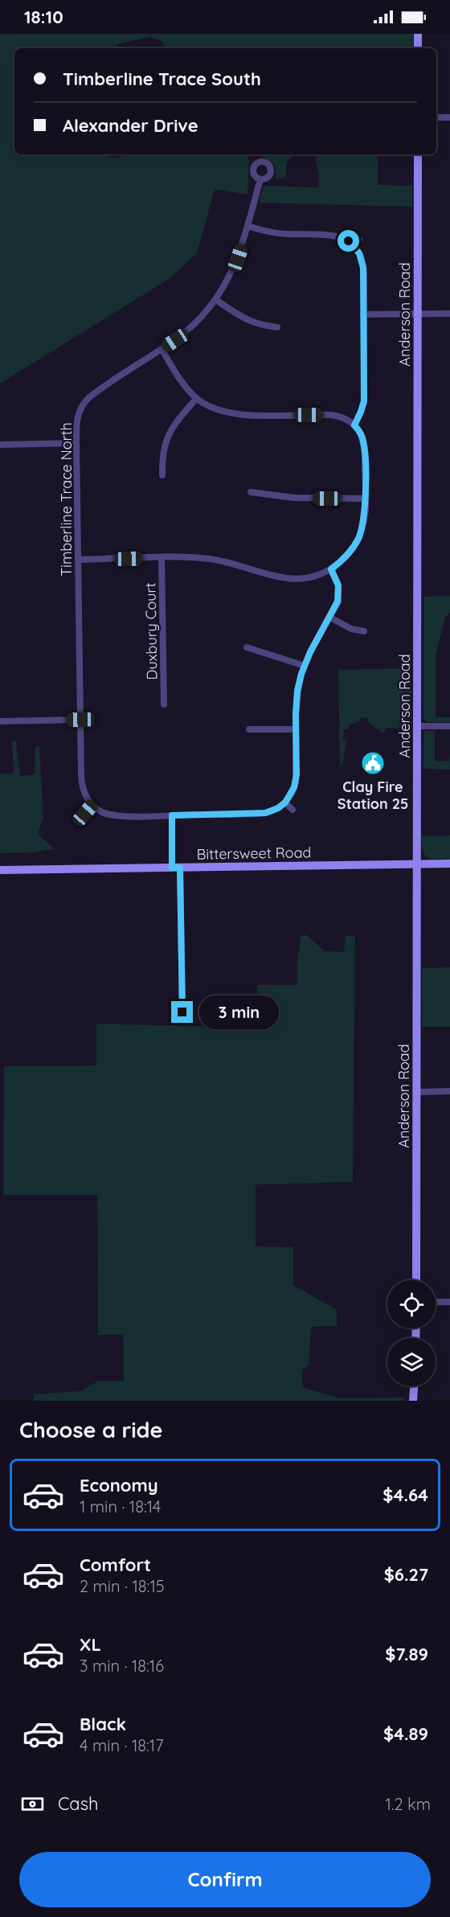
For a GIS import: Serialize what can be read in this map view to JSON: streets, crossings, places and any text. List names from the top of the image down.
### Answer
{
  "streets": {
    "street": [
      "Anderson Road",
      "Timberline Trace North",
      "Duxbury Court",
      "Bittersweet Road"
    ]
  },
  "crossings": [
    ["Anderson Road", "Bittersweet Road"]
  ],
  "places": {
    "public building": ["Clay Fire Station 25"]
  },
  "page": {
    "status": "18:10",
    "banner": ["Timberline Trace South", "Alexander Drive"],
    "bubble": "3 min",
    "heading": "Choose a ride",
    "list": [
      {
        "name": "Economy",
        "note": "1 min · 18:14",
        "value": "$4.64"
      },
      {
        "name": "Comfort",
        "note": "2 min · 18:15",
        "value": "$6.27"
      },
      {
        "name": "XL",
        "note": "3 min · 18:16",
        "value": "$7.89"
      },
      {
        "name": "Black",
        "note": "4 min · 18:17",
        "value": "$4.89"
      }
    ],
    "pay": ["Cash", "1.2 km"],
    "buttons": "Confirm"
  }
}
